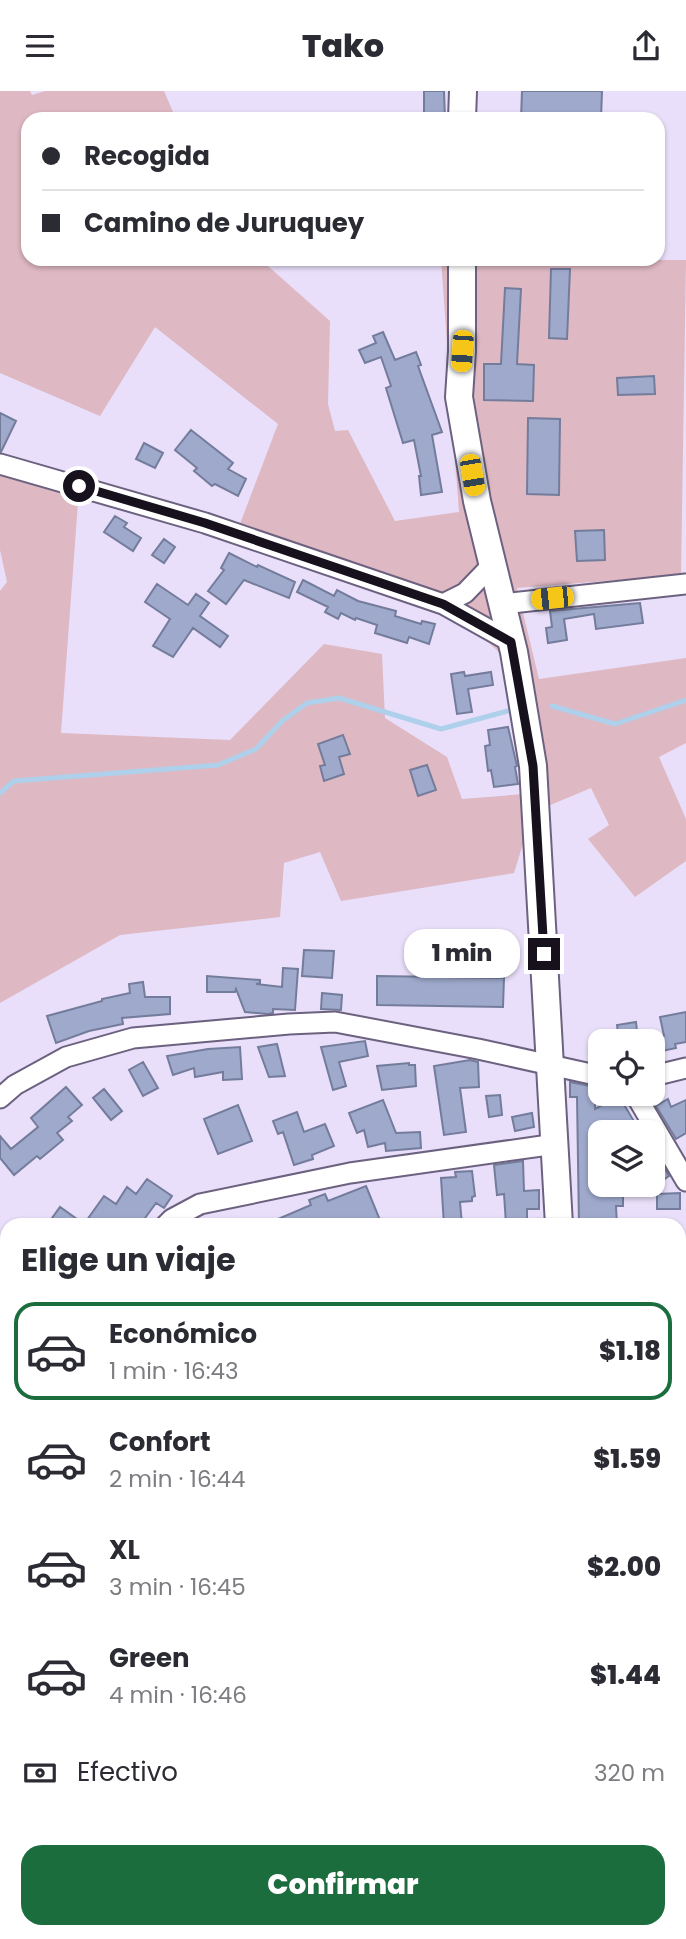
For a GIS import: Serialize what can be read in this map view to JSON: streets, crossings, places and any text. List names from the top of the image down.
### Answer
{
  "page": {
    "header": "Tako",
    "banner": ["Recogida", "Camino de Juruquey"],
    "bubble": "1 min",
    "heading": "Elige un viaje",
    "list": [
      {
        "name": "Económico",
        "note": "1 min · 16:43",
        "value": "$1.18"
      },
      {
        "name": "Confort",
        "note": "2 min · 16:44",
        "value": "$1.59"
      },
      {
        "name": "XL",
        "note": "3 min · 16:45",
        "value": "$2.00"
      },
      {
        "name": "Green",
        "note": "4 min · 16:46",
        "value": "$1.44"
      }
    ],
    "pay": ["Efectivo", "320 m"],
    "buttons": "Confirmar"
  }
}
